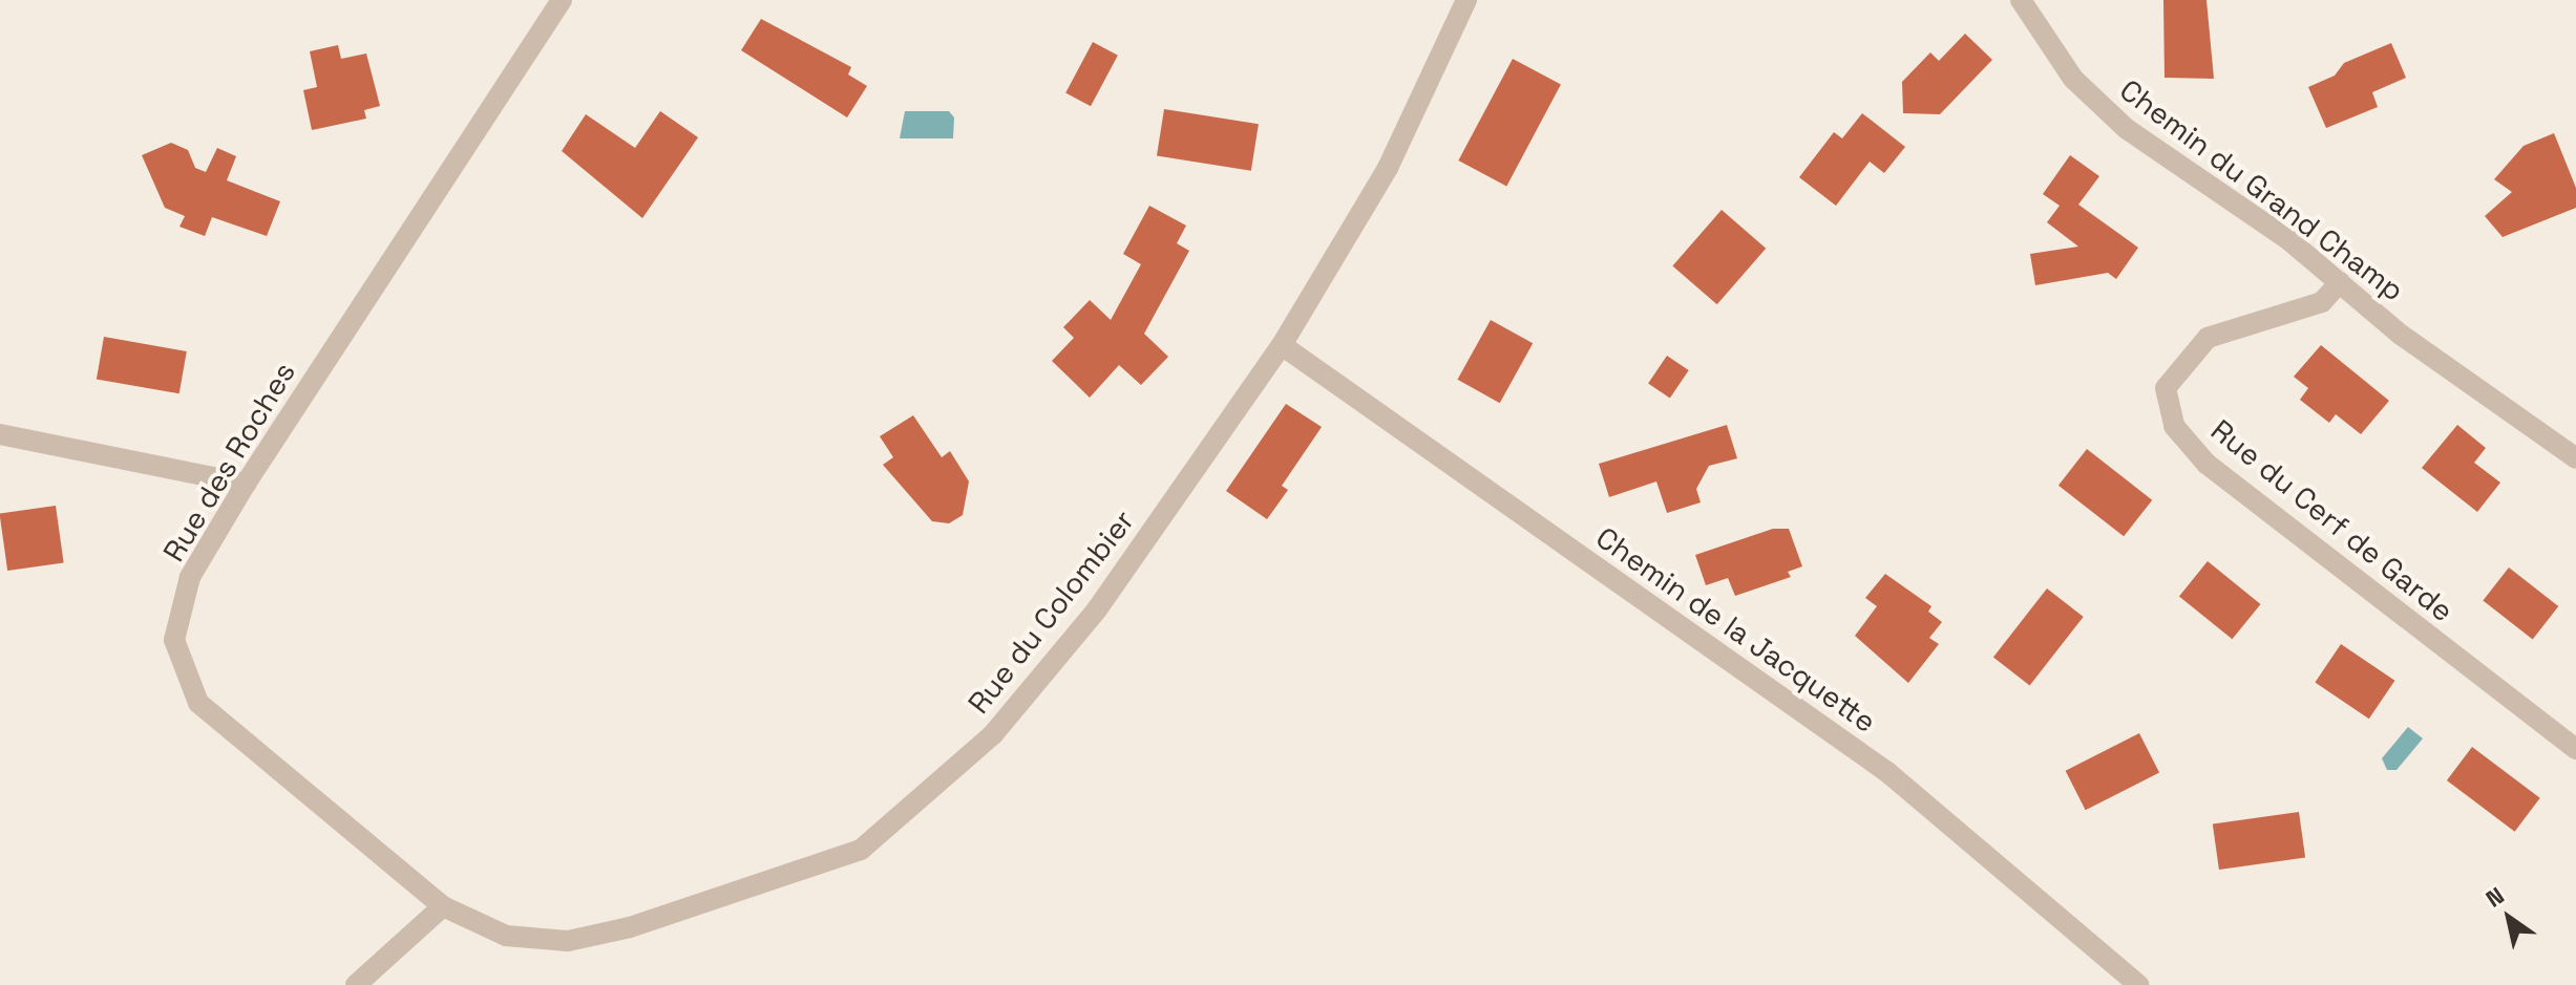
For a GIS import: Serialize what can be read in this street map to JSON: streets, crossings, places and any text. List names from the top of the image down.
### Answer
{
  "streets": {
    "street": [
      "Chemin du Grand Champ",
      "Rue des Roches",
      "Rue du Cerf de Garde",
      "Rue du Colombier",
      "Chemin de la Jacquette"
    ]
  },
  "crossings": [
    ["Chemin du Grand Champ", "Rue du Cerf de Garde"],
    ["Rue des Roches", "Rue du Colombier"],
    ["Rue du Colombier", "Chemin de la Jacquette"]
  ],
  "north": "top left"
}
